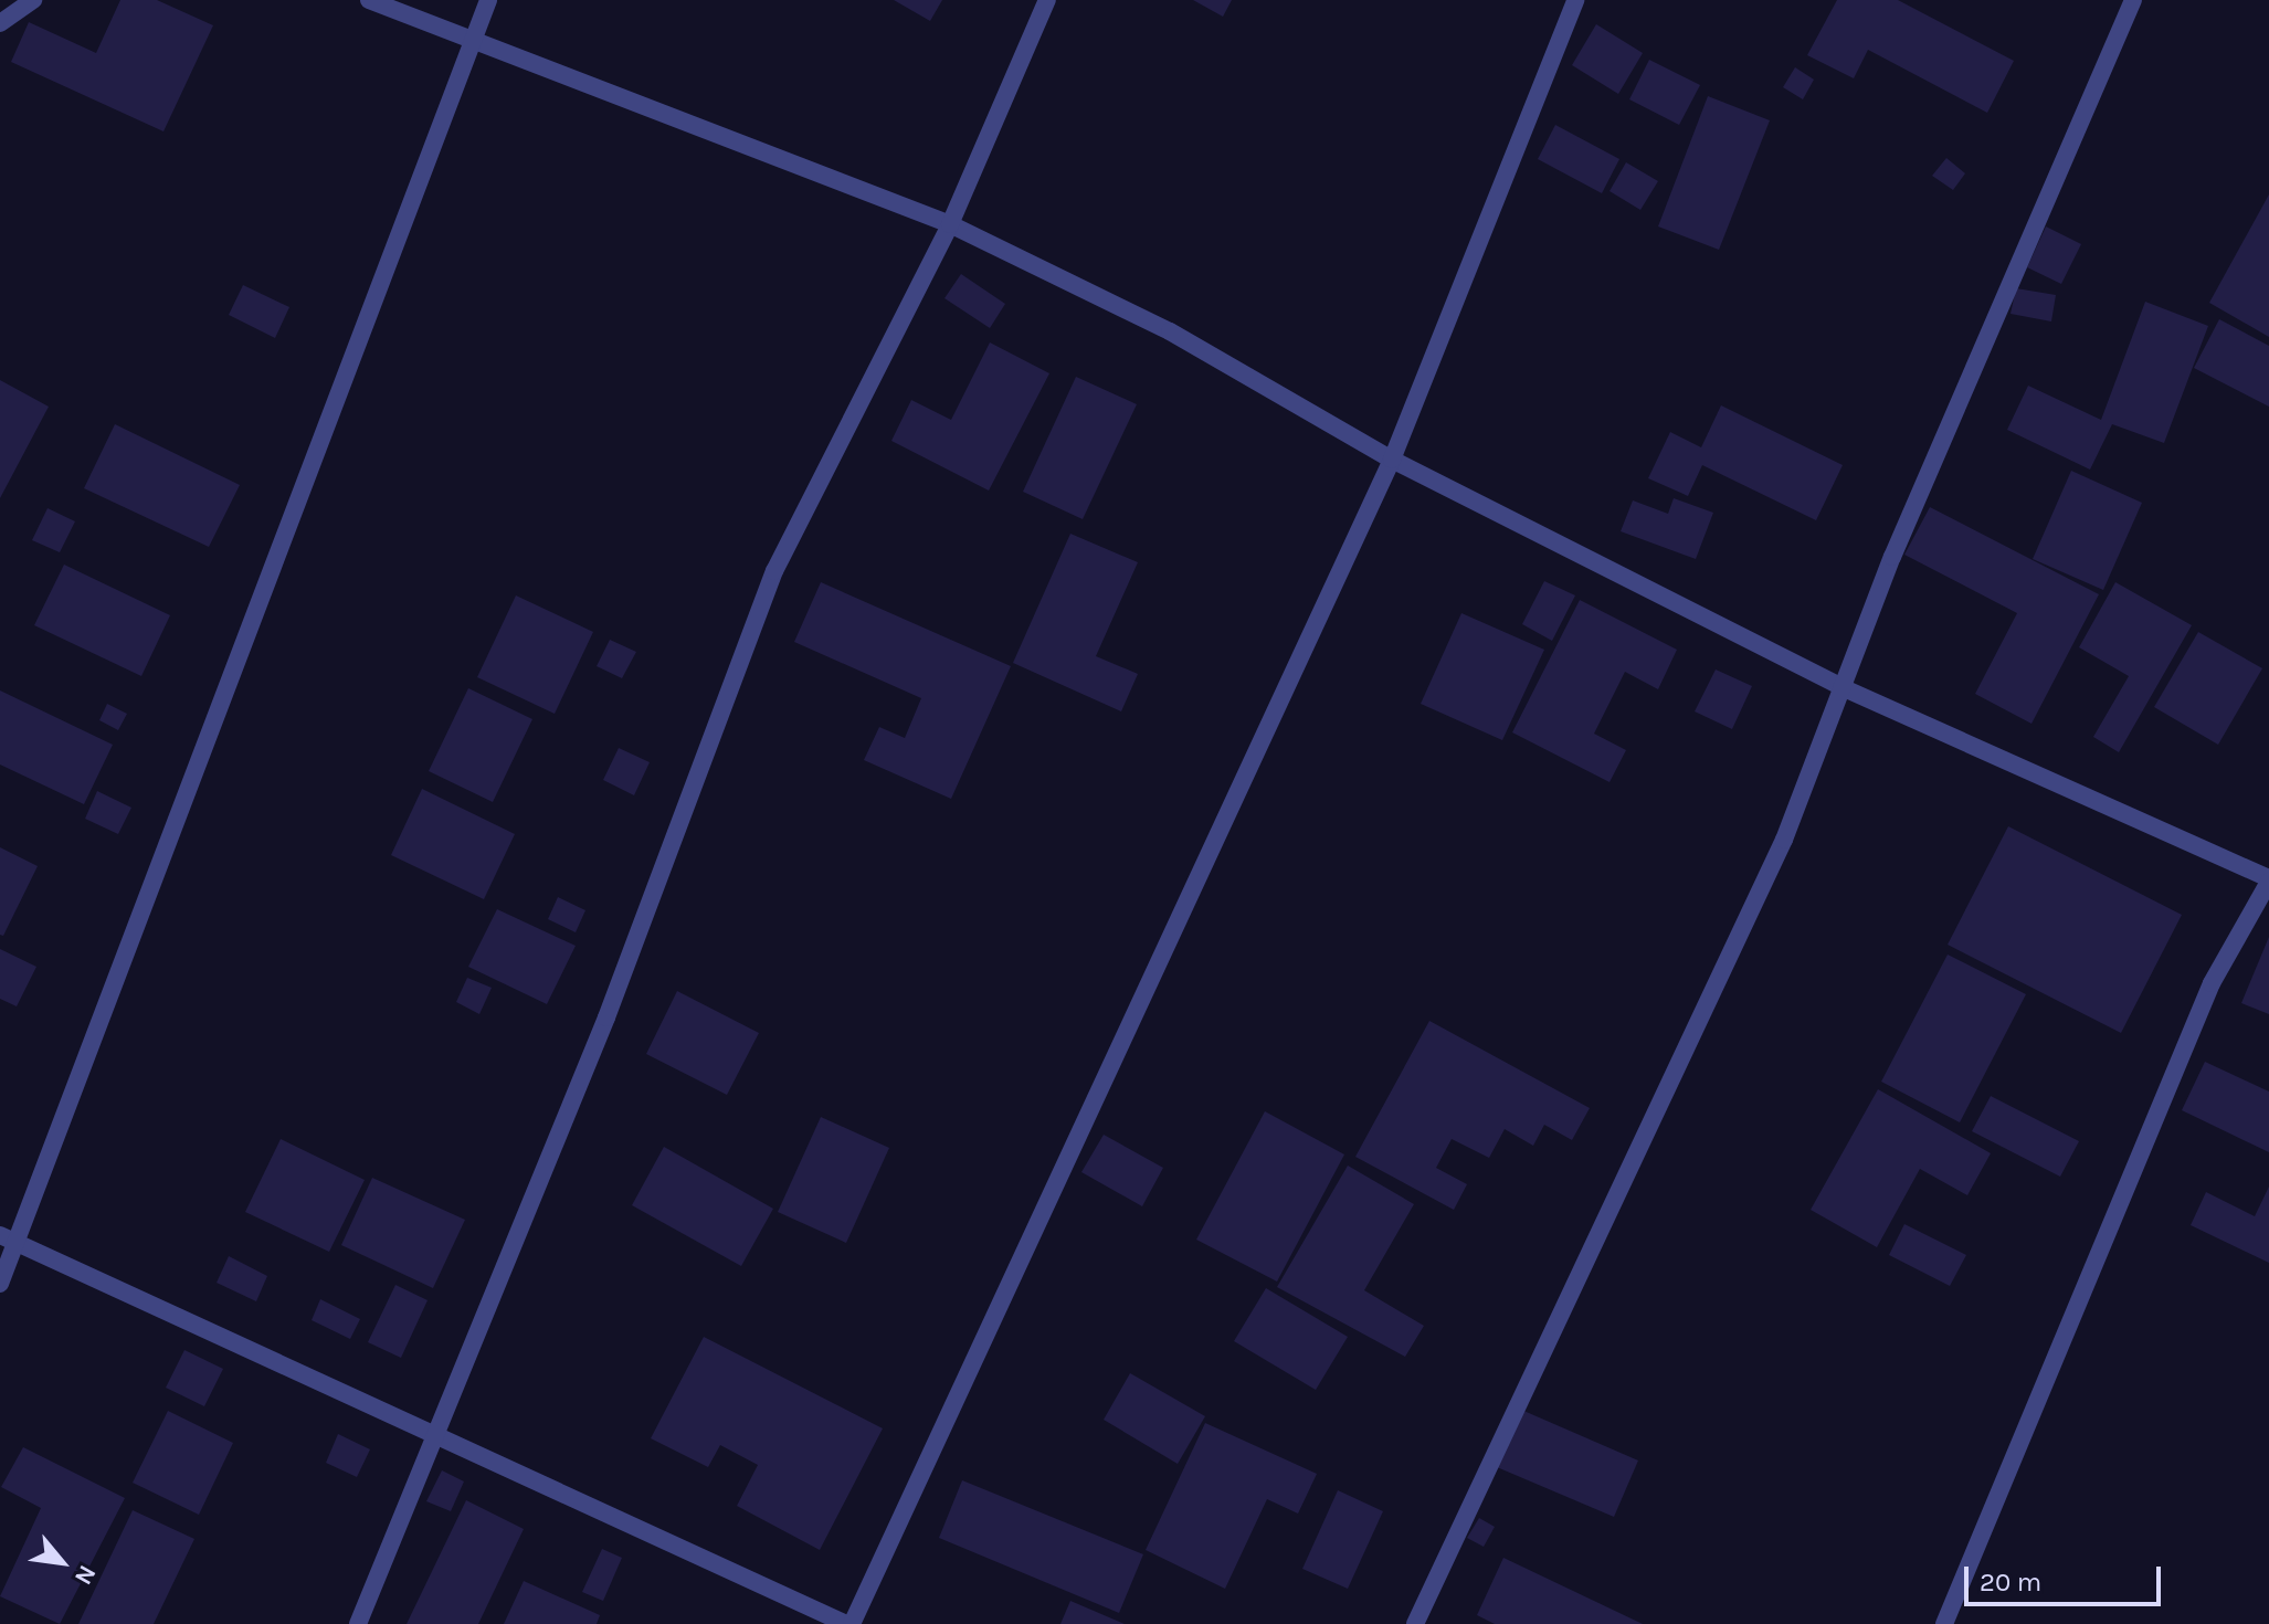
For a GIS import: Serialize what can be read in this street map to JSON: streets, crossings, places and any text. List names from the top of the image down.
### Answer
{
  "scale_bar": "20 m",
  "north": "bottom right"
}
